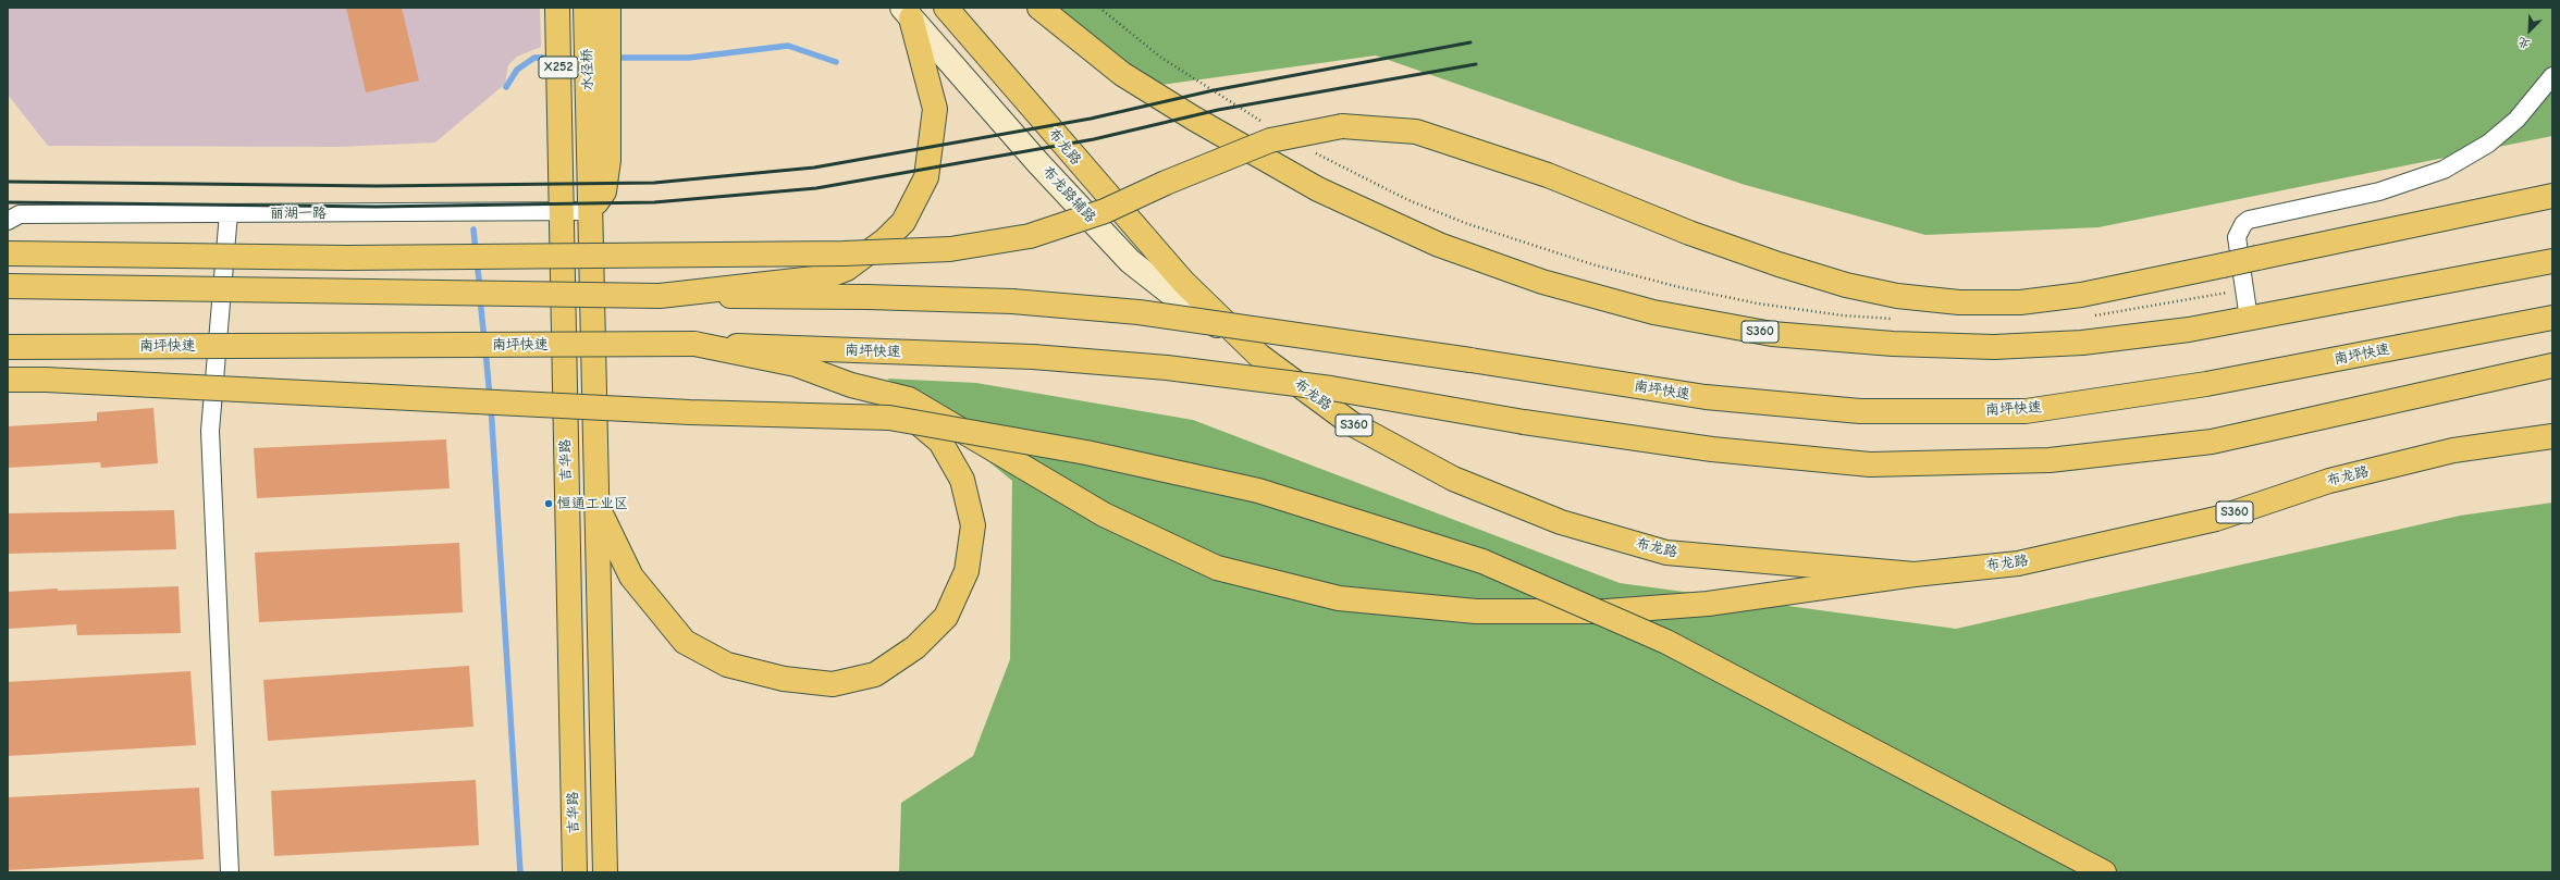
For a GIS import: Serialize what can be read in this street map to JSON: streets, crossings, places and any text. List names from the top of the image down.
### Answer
{
  "streets": {
    "main road": [
      "X252",
      "水径桥",
      "布龙路",
      "布龙路辅路",
      "S360",
      "南坪快速",
      "吉华路"
    ],
    "street": ["丽湖一路"]
  },
  "crossings": [
    ["X252", "水径桥"],
    ["X252", "丽湖一路"],
    ["水径桥", "吉华路"],
    ["布龙路", "布龙路辅路"],
    ["丽湖一路", "吉华路"]
  ],
  "places": ["恒通工业区"],
  "north": "bottom left"
}
